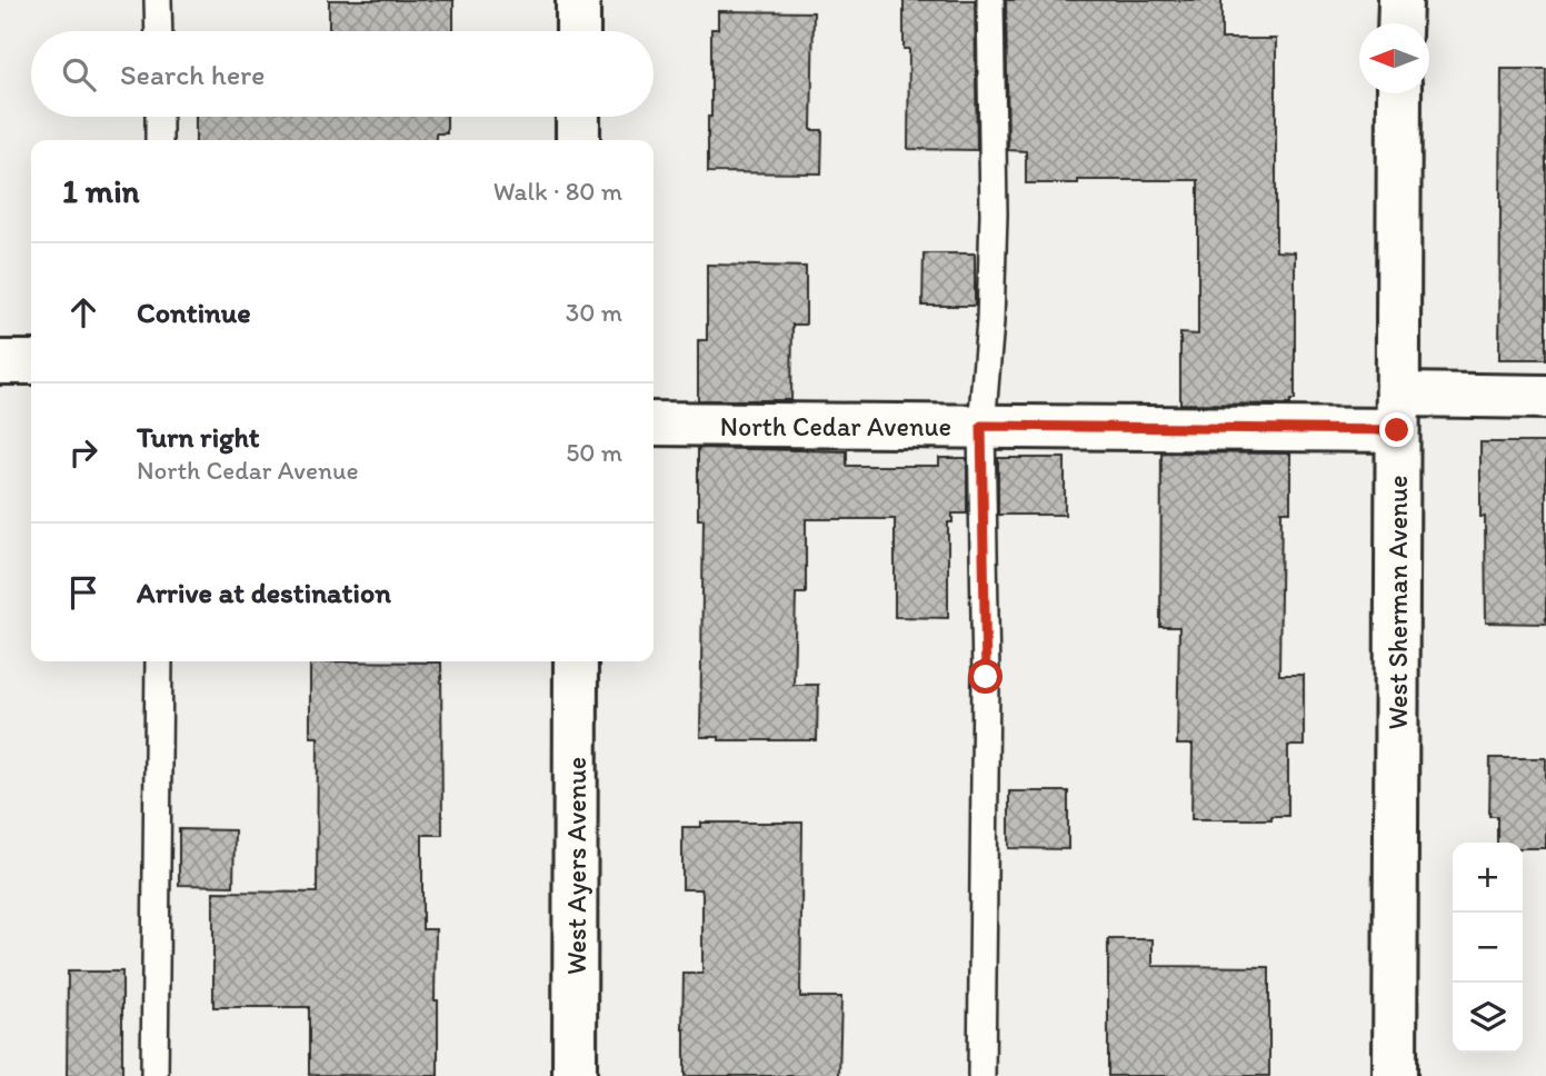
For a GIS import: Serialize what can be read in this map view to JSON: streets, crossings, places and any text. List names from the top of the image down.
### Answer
{
  "streets": {
    "street": ["North Cedar Avenue", "West Sherman Avenue", "West Ayers Avenue"]
  },
  "crossings": [
    ["North Cedar Avenue", "West Sherman Avenue"]
  ],
  "north": "left",
  "page": {
    "search": "Search here",
    "heading": ["1 min", "Walk · 80 m"],
    "list": [
      ["Continue", "30 m"],
      ["Turn right", "North Cedar Avenue", "50 m"],
      "Arrive at destination"
    ],
    "map_buttons": ["+", "−"]
  }
}
